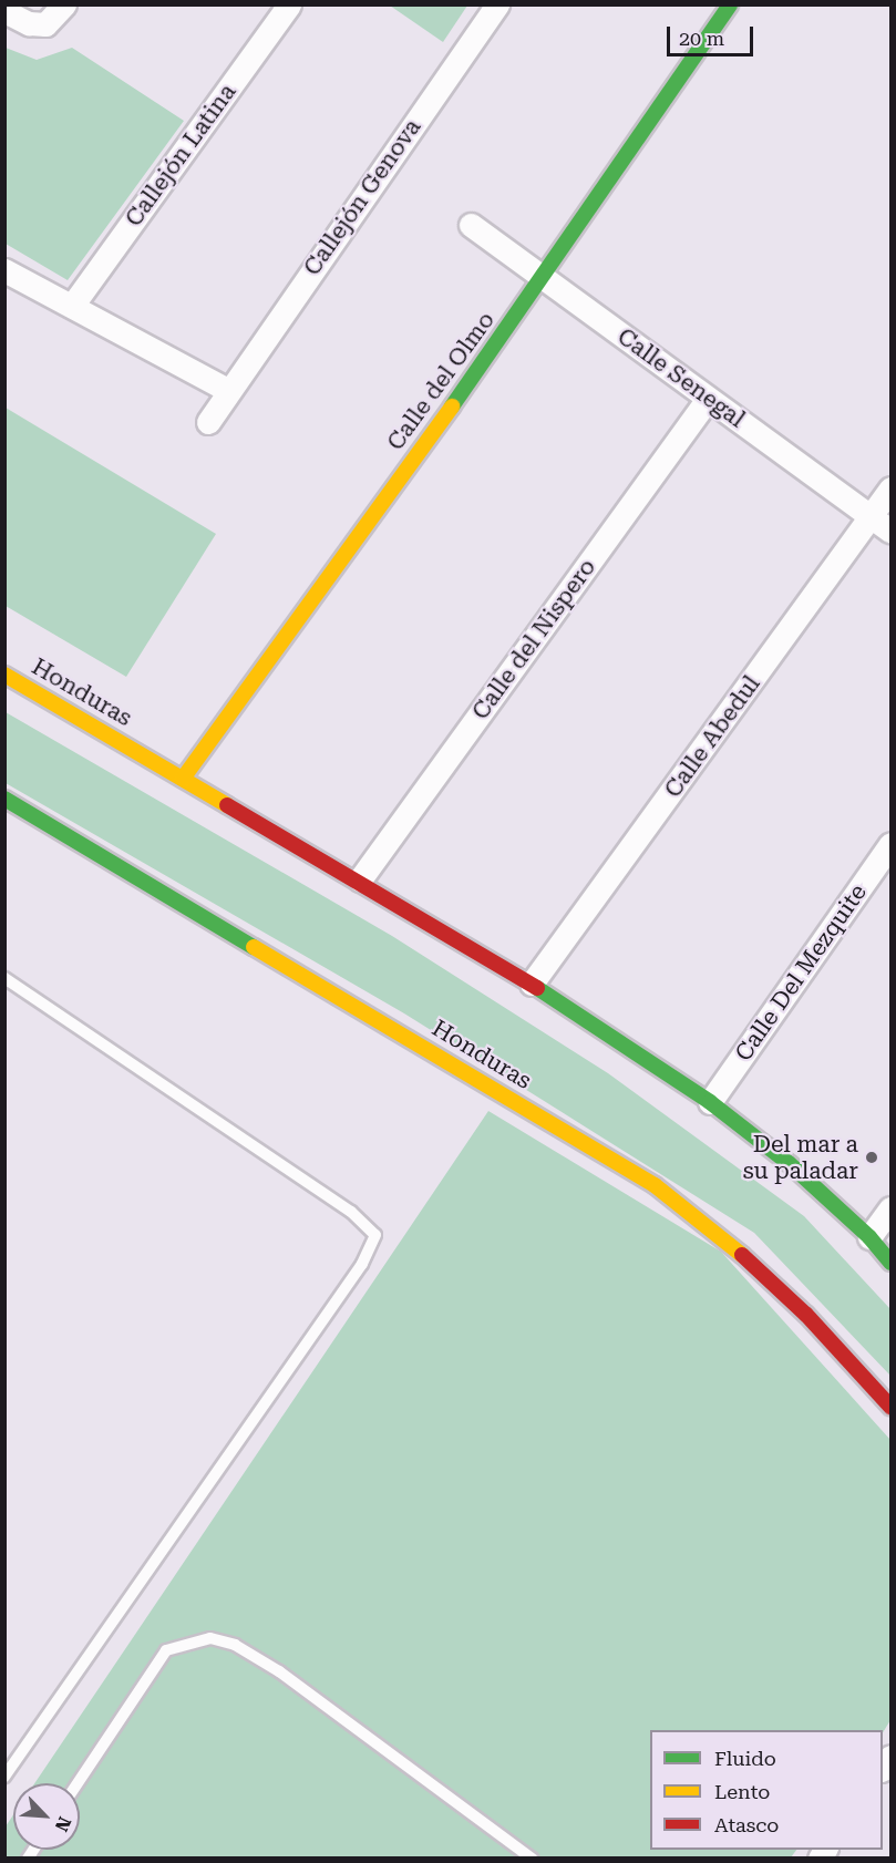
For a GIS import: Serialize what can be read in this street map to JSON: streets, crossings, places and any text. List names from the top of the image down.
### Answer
{
  "streets": {
    "street": [
      "Callejón Latina",
      "Callejón Genova",
      "Calle Senegal",
      "Calle del Olmo",
      "Calle del Nispero",
      "Honduras",
      "Calle Abedul",
      "Calle Del Mezquite"
    ]
  },
  "crossings": [
    ["Calle Senegal", "Calle del Olmo"],
    ["Calle Senegal", "Calle del Nispero"],
    ["Calle Senegal", "Calle Abedul"],
    ["Calle del Olmo", "Honduras"],
    ["Calle del Nispero", "Honduras"],
    ["Honduras", "Calle Abedul"],
    ["Honduras", "Calle Del Mezquite"]
  ],
  "places": ["Del mar a su paladar"],
  "legend": ["Fluido", "Lento", "Atasco"],
  "scale_bar": "20 m",
  "north": "bottom right"
}
